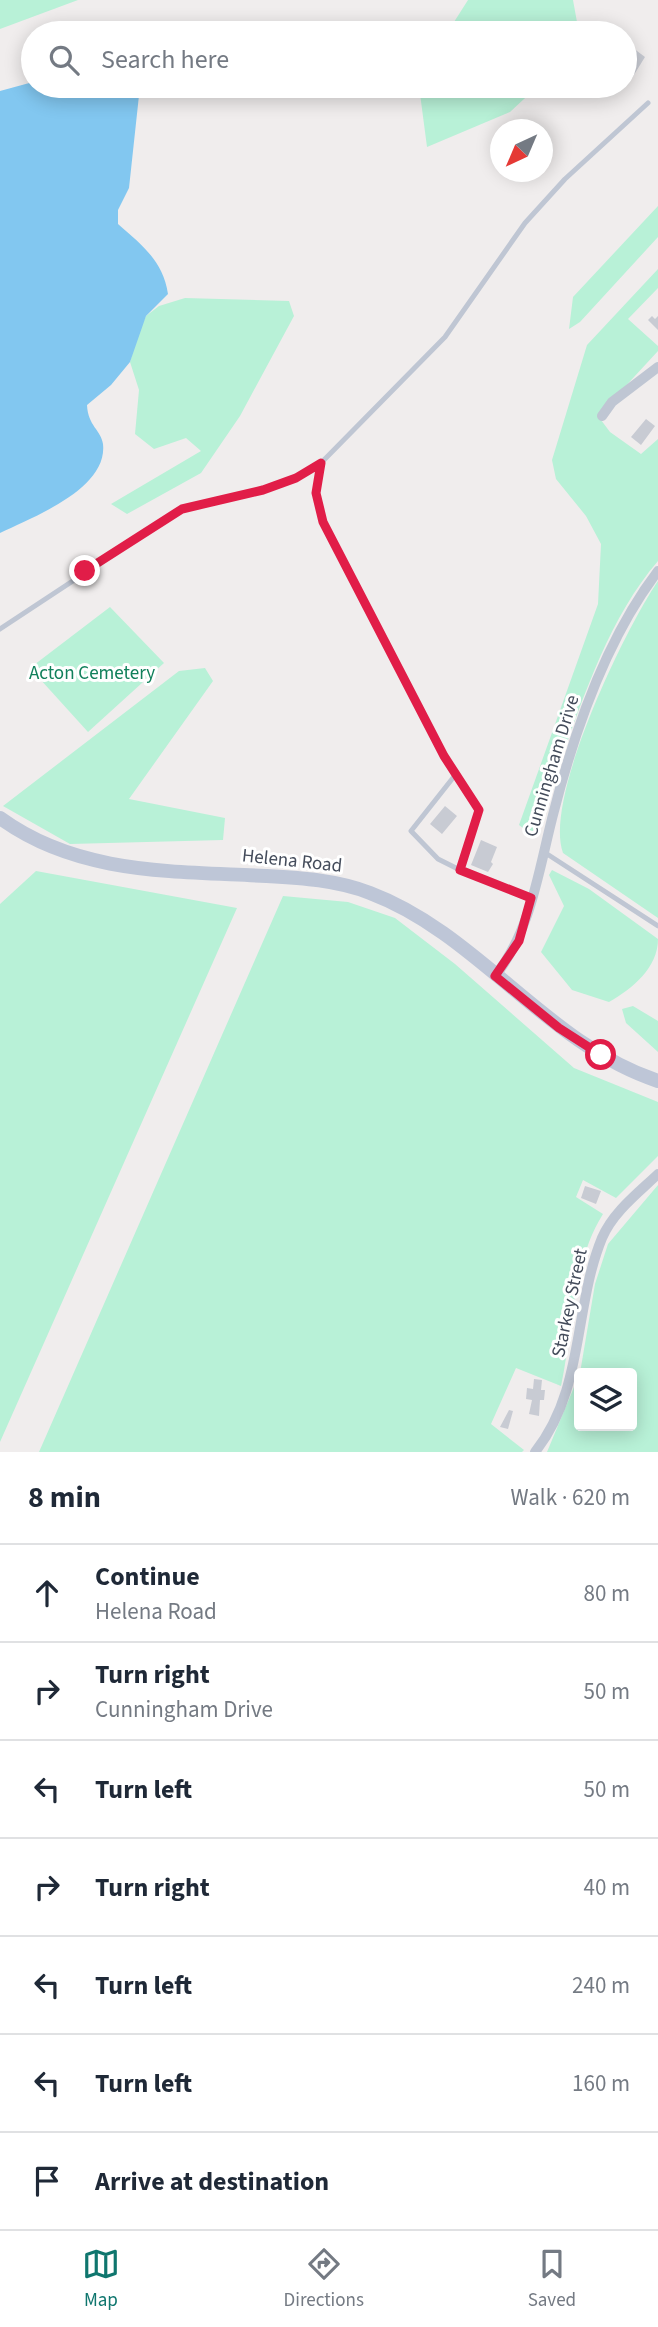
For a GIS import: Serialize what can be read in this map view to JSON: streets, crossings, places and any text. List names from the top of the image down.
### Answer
{
  "streets": {
    "main road": ["Helena Road"],
    "street": ["Cunningham Drive", "Starkey Street"]
  },
  "crossings": [
    ["Cunningham Drive", "Helena Road"]
  ],
  "parks": ["Acton Cemetery"],
  "north": "bottom left",
  "page": {
    "search": "Search here",
    "heading": ["8 min", "Walk · 620 m"],
    "list": [
      ["Continue", "Helena Road", "80 m"],
      ["Turn right", "Cunningham Drive", "50 m"],
      ["Turn left", "50 m"],
      ["Turn right", "40 m"],
      ["Turn left", "240 m"],
      ["Turn left", "160 m"],
      "Arrive at destination"
    ],
    "nav": ["Map", "Directions", "Saved"]
  }
}
